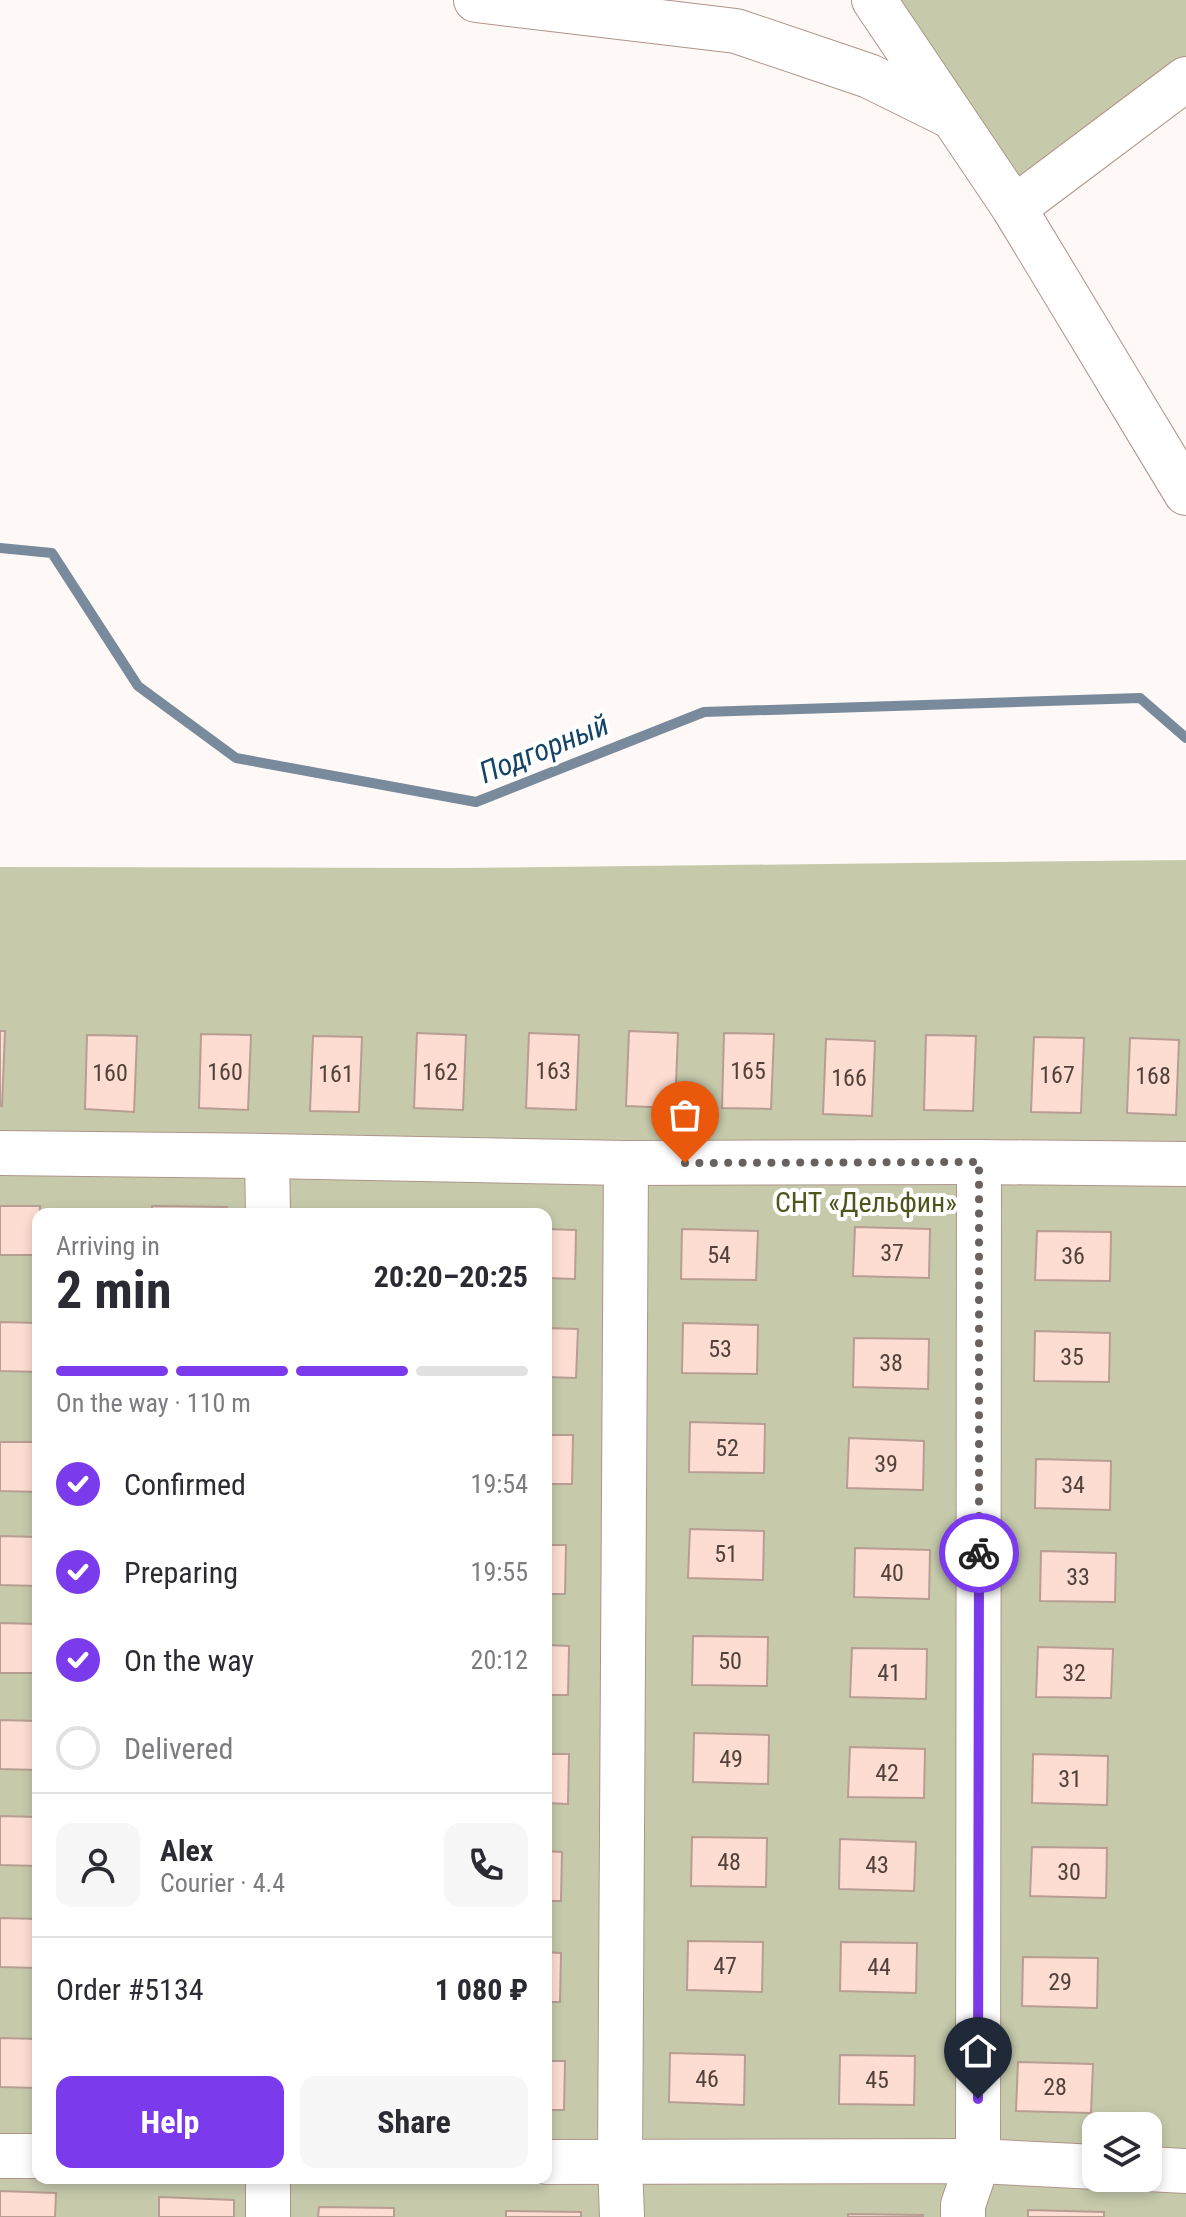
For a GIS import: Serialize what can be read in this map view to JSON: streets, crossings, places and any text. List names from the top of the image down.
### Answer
{
  "water": ["Подгорный"],
  "parks": ["СНТ «Дельфин»"],
  "house_numbers": [
    "163",
    "165",
    "160",
    "162",
    "160",
    "161",
    "167",
    "168",
    "166",
    "37",
    "54",
    "36",
    "53",
    "35",
    "38",
    "52",
    "39",
    "34",
    "51",
    "40",
    "33",
    "50",
    "41",
    "32",
    "49",
    "42",
    "31",
    "48",
    "43",
    "30",
    "47",
    "44",
    "29",
    "46",
    "45",
    "28"
  ],
  "page": {
    "heading": ["2 min", "Arriving in", "20:20–20:25"],
    "panel": [
      "Alex",
      "Courier · 4.4",
      "Order #5134",
      "1 080 ₽"
    ],
    "bar": "On the way · 110 m",
    "list": [
      ["Confirmed", "19:54"],
      ["Preparing", "19:55"],
      ["On the way", "20:12"],
      "Delivered"
    ],
    "buttons": ["Help", "Share"]
  }
}
